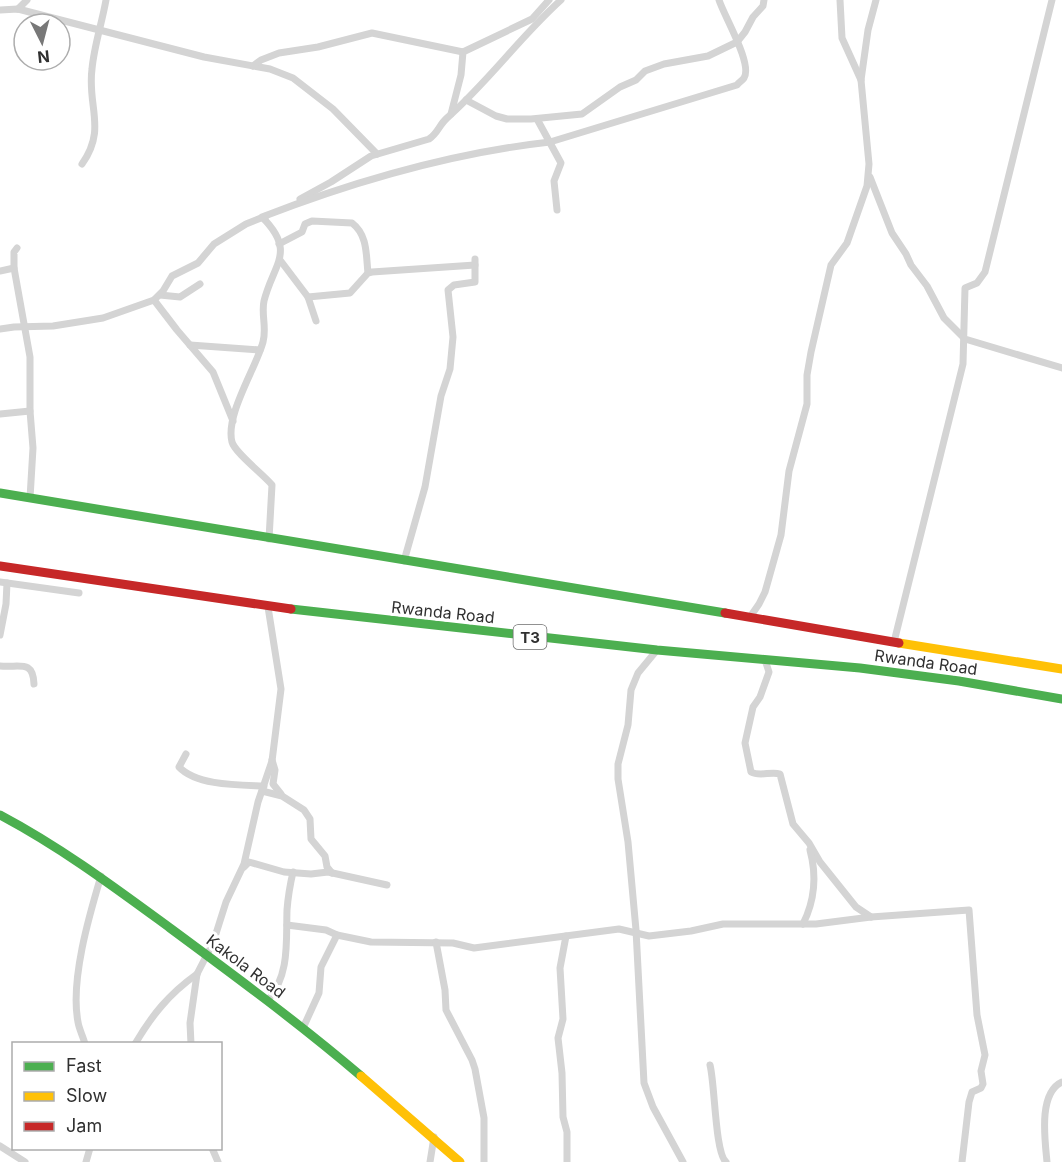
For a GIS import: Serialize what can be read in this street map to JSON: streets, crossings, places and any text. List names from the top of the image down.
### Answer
{
  "streets": {
    "main road": ["Rwanda Road", "T3", "Kakola Road"]
  },
  "legend": ["Fast", "Slow", "Jam"],
  "north": "bottom"
}
